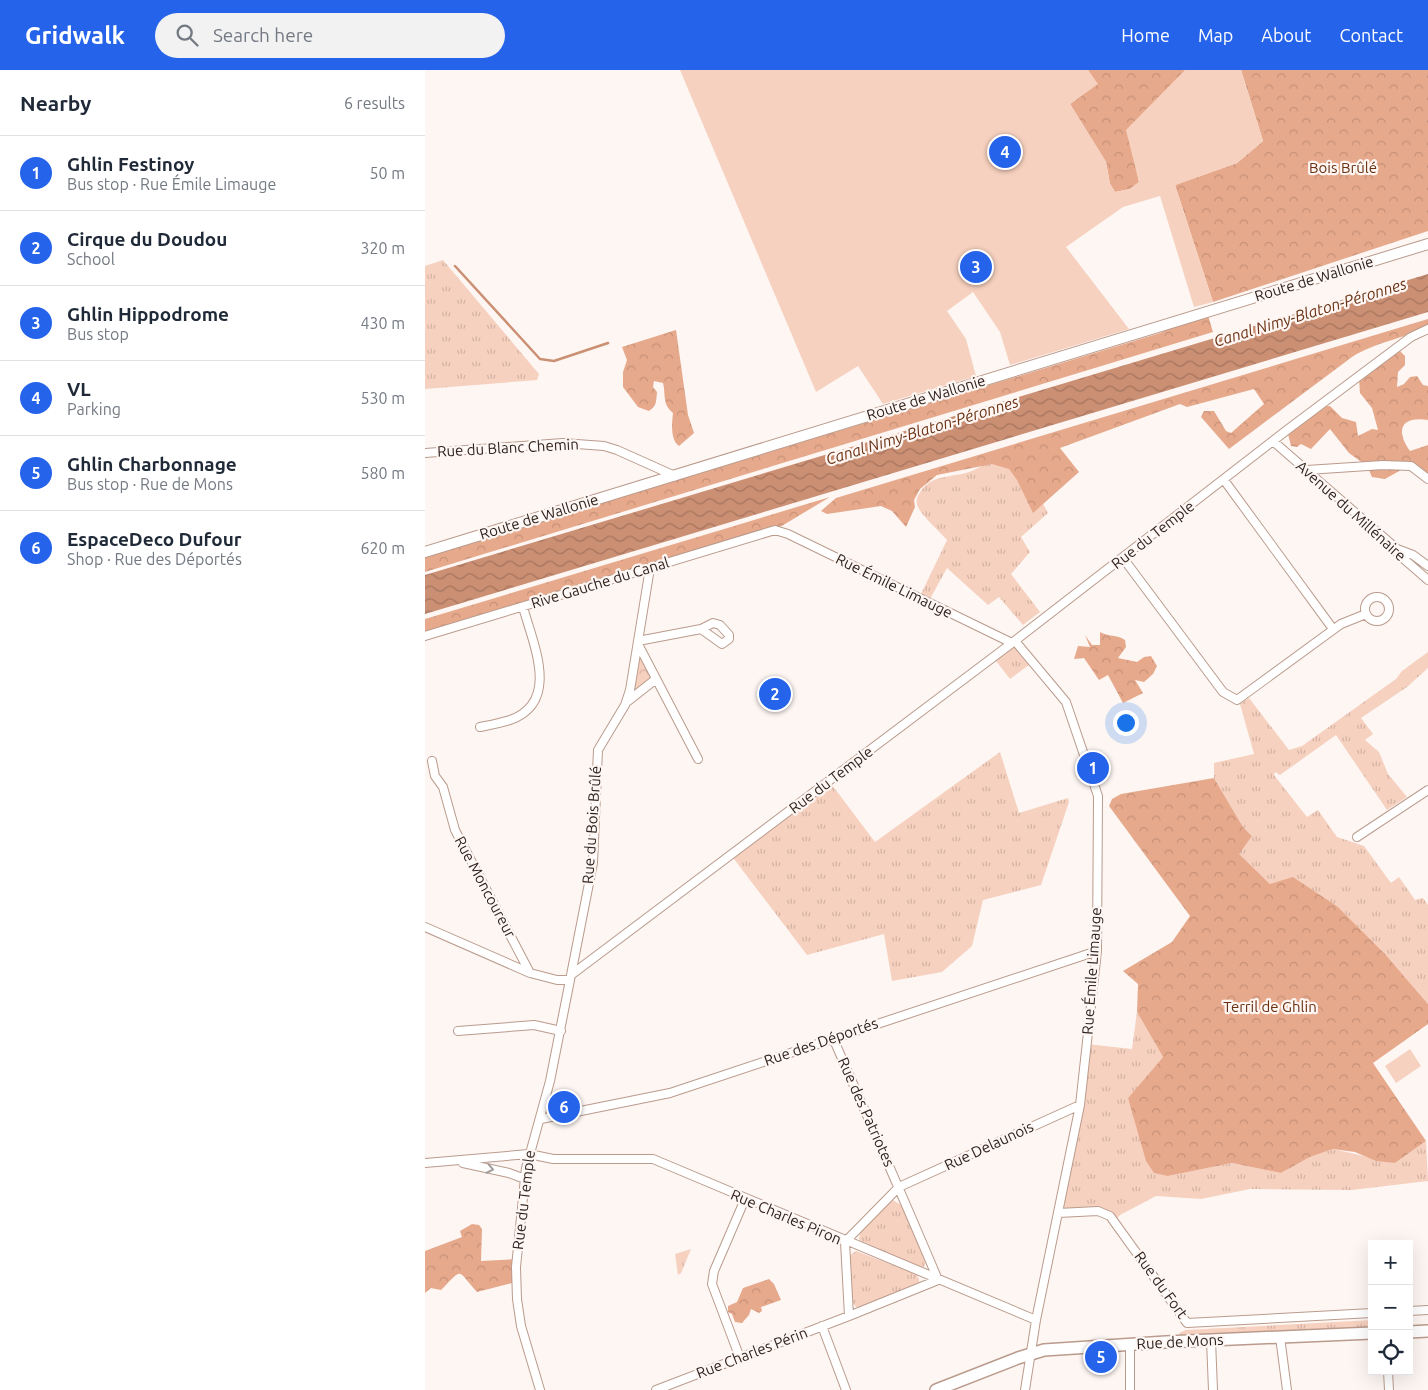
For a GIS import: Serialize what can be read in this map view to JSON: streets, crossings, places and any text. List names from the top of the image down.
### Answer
{
  "streets": {
    "main road": ["Route de Wallonie", "Rue de Mons"],
    "street": [
      "Rue du Blanc Chemin",
      "Avenue du Millénaire",
      "Rue du Temple",
      "Rive Gauche du Canal",
      "Rue Émile Limauge",
      "Rue du Bois Brûlé",
      "Rue Moncoureur",
      "Rue des Déportés",
      "Rue des Patriotes",
      "Rue Delaunois",
      "Rue Charles Piron",
      "Rue du Fort",
      "Rue Charles Périn"
    ]
  },
  "crossings": [
    ["Route de Wallonie", "Rue du Blanc Chemin"],
    ["Avenue du Millénaire", "Rue du Temple"],
    ["Rue du Temple", "Rue Émile Limauge"],
    ["Rue du Temple", "Rue du Bois Brûlé"],
    ["Rue du Temple", "Rue des Déportés"],
    ["Rue du Temple", "Rue Charles Piron"],
    ["Rive Gauche du Canal", "Rue Émile Limauge"],
    ["Rue Émile Limauge", "Rue des Déportés"],
    ["Rue Émile Limauge", "Rue Delaunois"],
    ["Rue Émile Limauge", "Rue Charles Piron"],
    ["Rue Émile Limauge", "Rue du Fort"],
    ["Rue des Déportés", "Rue des Patriotes"],
    ["Rue des Patriotes", "Rue Delaunois"],
    ["Rue des Patriotes", "Rue Charles Piron"],
    ["Rue des Patriotes", "Rue Charles Périn"],
    ["Rue Charles Piron", "Rue Charles Périn"]
  ],
  "water": ["Canal Nimy-Blaton-Péronnes"],
  "parks": ["Bois Brûlé", "Terril de Ghlin"],
  "page": {
    "header": "Gridwalk",
    "search": "Search here",
    "nav": [
      "Home",
      "Map",
      "About",
      "Contact"
    ],
    "heading": ["Nearby", "6 results"],
    "pins": [
      "4",
      "3",
      "2",
      "1",
      "6",
      "5"
    ],
    "list": [
      {
        "mark": "1",
        "name": "Ghlin Festinoy",
        "note": "Bus stop · Rue Émile Limauge",
        "value": "50 m"
      },
      {
        "mark": "2",
        "name": "Cirque du Doudou",
        "note": "School",
        "value": "320 m"
      },
      {
        "mark": "3",
        "name": "Ghlin Hippodrome",
        "note": "Bus stop",
        "value": "430 m"
      },
      {
        "mark": "4",
        "name": "VL",
        "note": "Parking",
        "value": "530 m"
      },
      {
        "mark": "5",
        "name": "Ghlin Charbonnage",
        "note": "Bus stop · Rue de Mons",
        "value": "580 m"
      },
      {
        "mark": "6",
        "name": "EspaceDeco Dufour",
        "note": "Shop · Rue des Déportés",
        "value": "620 m"
      }
    ],
    "map_buttons": ["+", "−"]
  }
}
